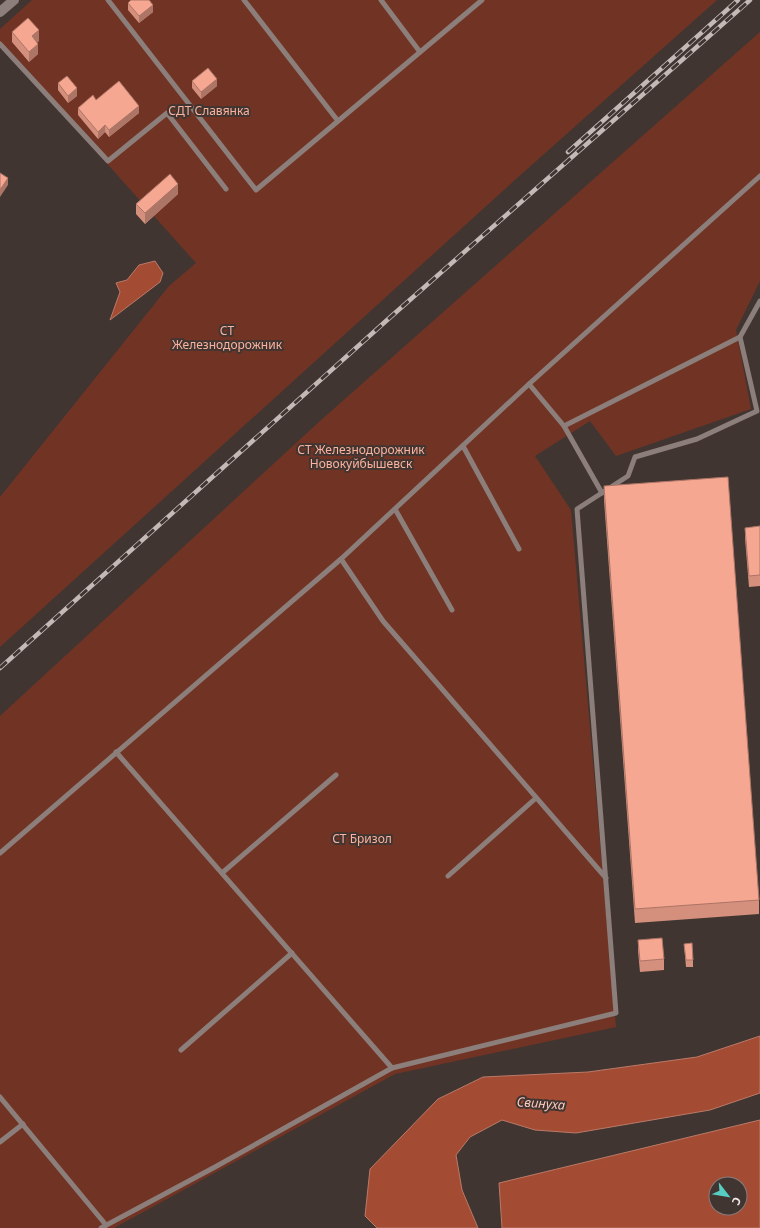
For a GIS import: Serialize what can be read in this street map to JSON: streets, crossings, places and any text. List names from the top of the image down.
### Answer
{
  "water": ["Свинуха"],
  "parks": [
    "СДТ Славянка",
    "СТ Железнодорожник",
    "СТ Железнодорожник Новокуйбышевск",
    "СТ Бризол"
  ],
  "north": "bottom right"
}
